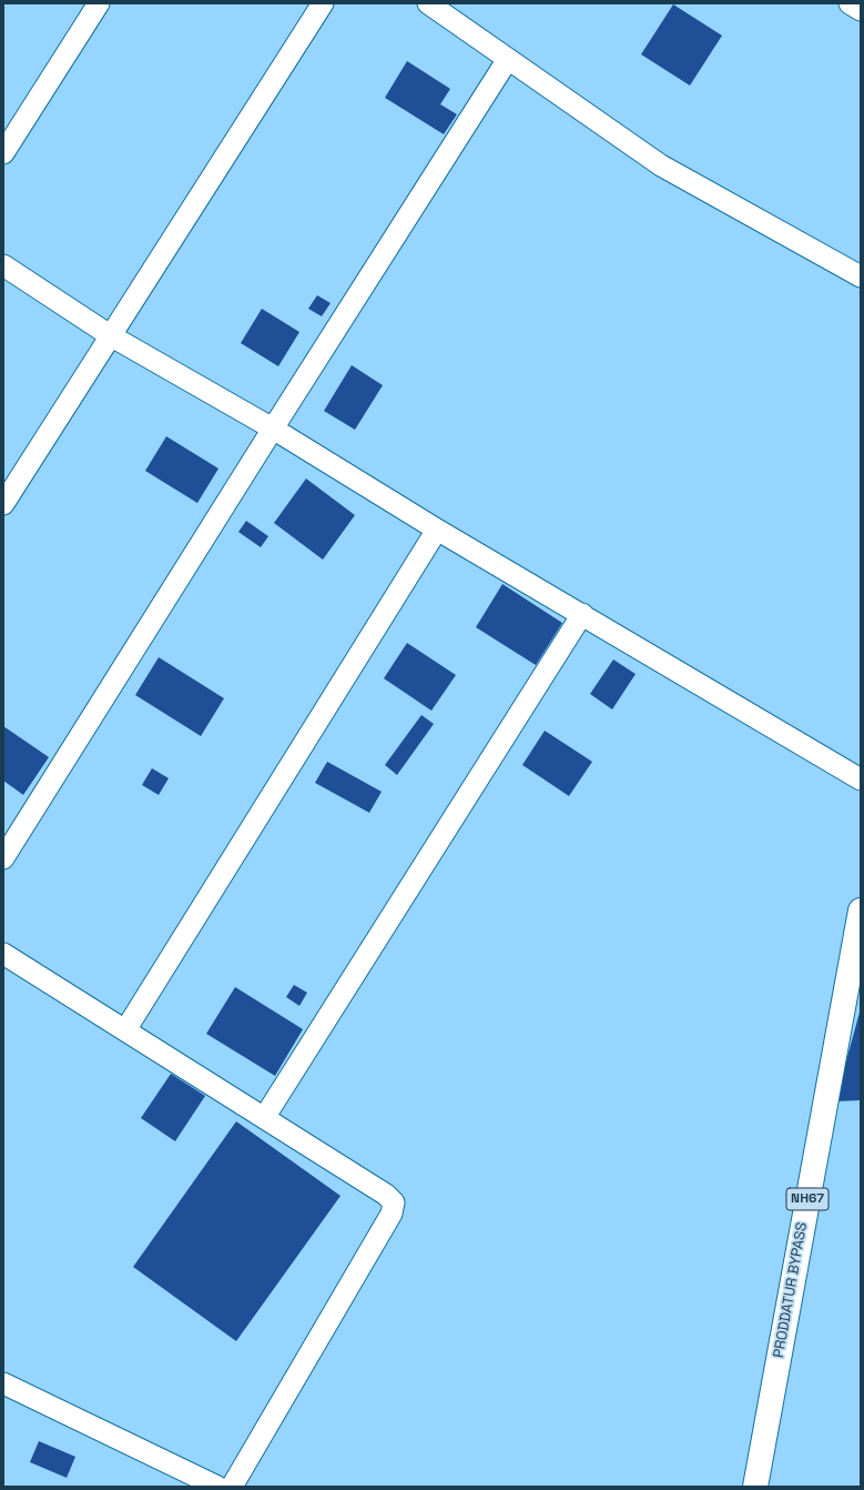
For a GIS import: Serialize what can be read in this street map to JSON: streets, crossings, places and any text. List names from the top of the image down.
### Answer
{
  "streets": {
    "highway": ["NH67", "PRODDATUR BYPASS"]
  }
}
